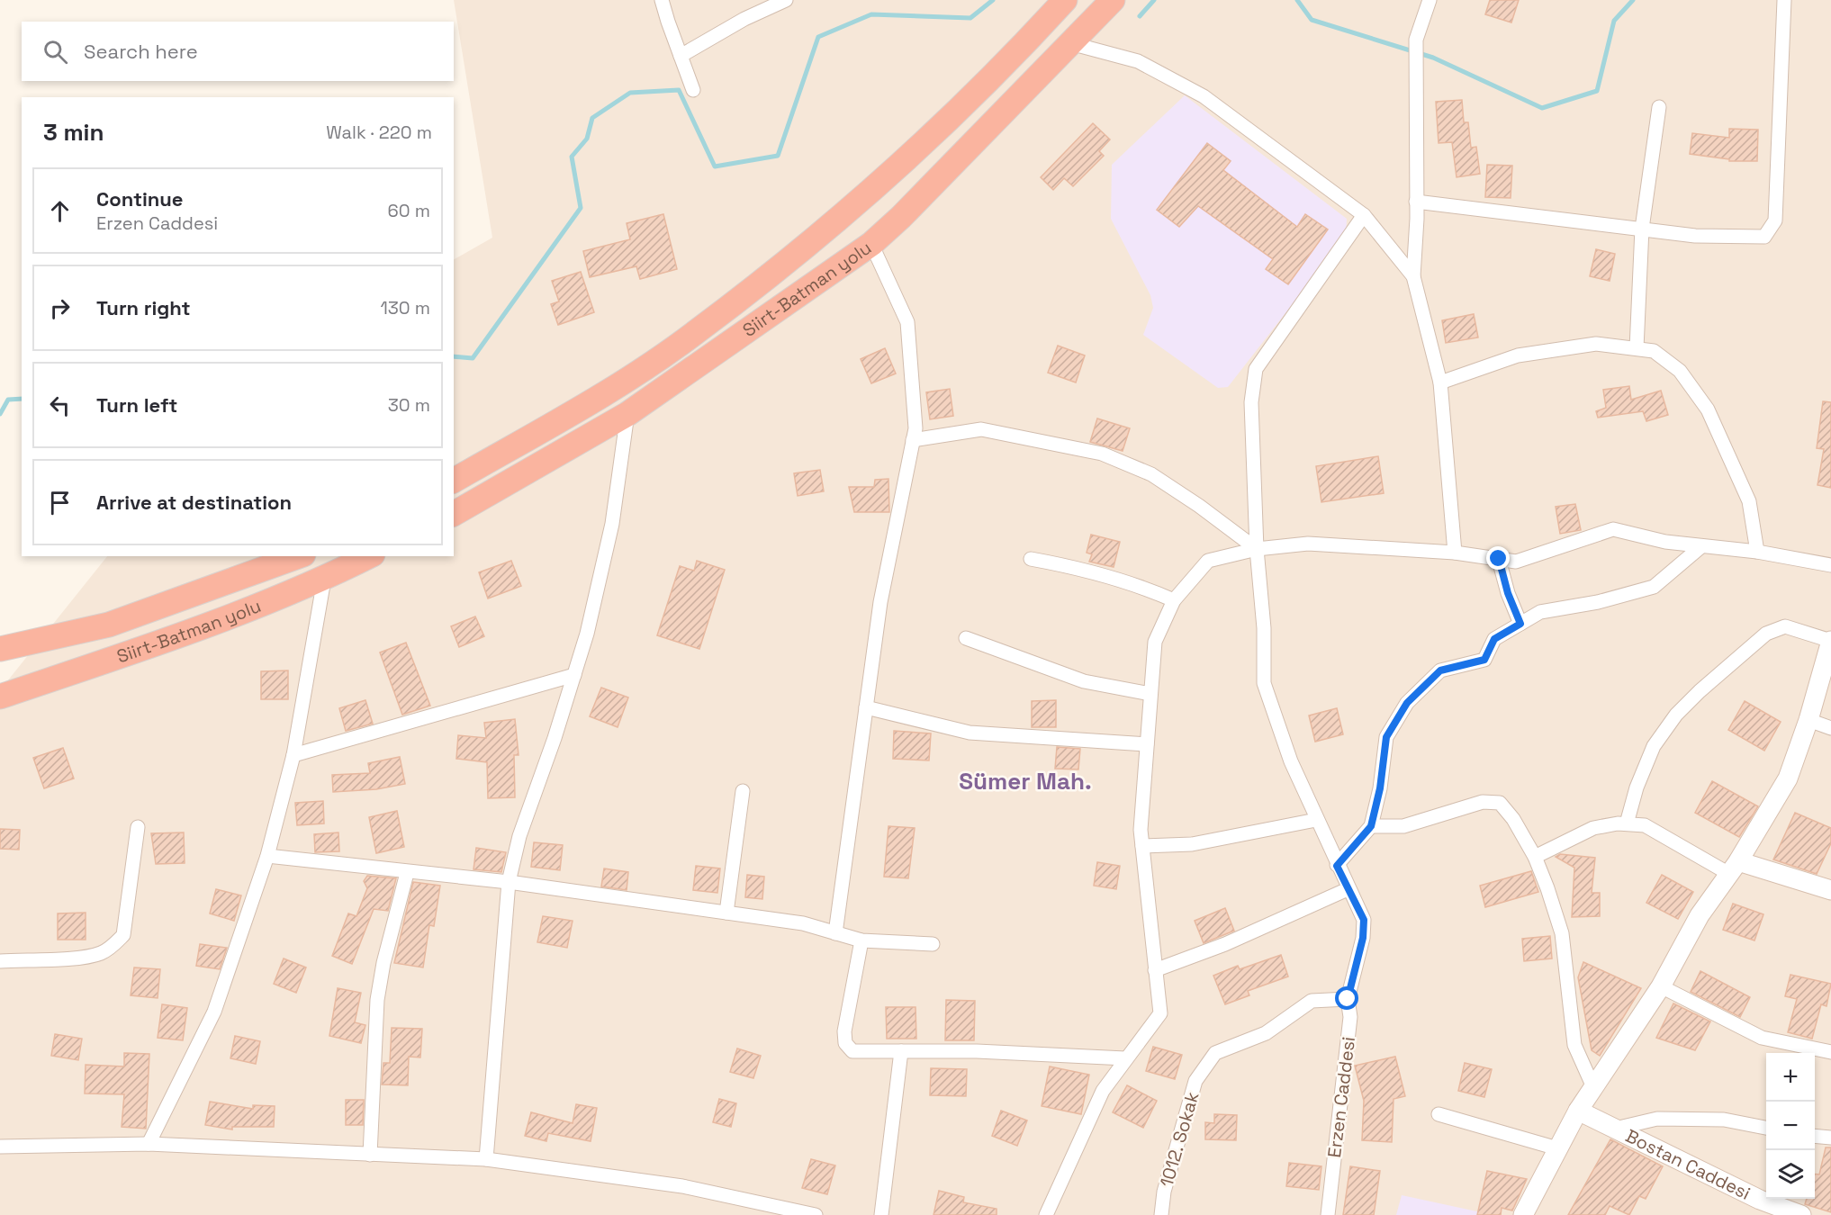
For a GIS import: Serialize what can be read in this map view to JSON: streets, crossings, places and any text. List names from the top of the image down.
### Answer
{
  "streets": {
    "highway": ["Siirt-Batman yolu"],
    "main road": ["Bostan Caddesi"],
    "street": ["Erzen Caddesi", "1012. Sokak"]
  },
  "crossings": [
    ["Erzen Caddesi", "1012. Sokak"]
  ],
  "districts": ["Sümer Mah."],
  "page": {
    "search": "Search here",
    "heading": ["3 min", "Walk · 220 m"],
    "list": [
      ["Continue", "Erzen Caddesi", "60 m"],
      ["Turn right", "130 m"],
      ["Turn left", "30 m"],
      "Arrive at destination"
    ],
    "map_buttons": ["+", "−"]
  }
}
